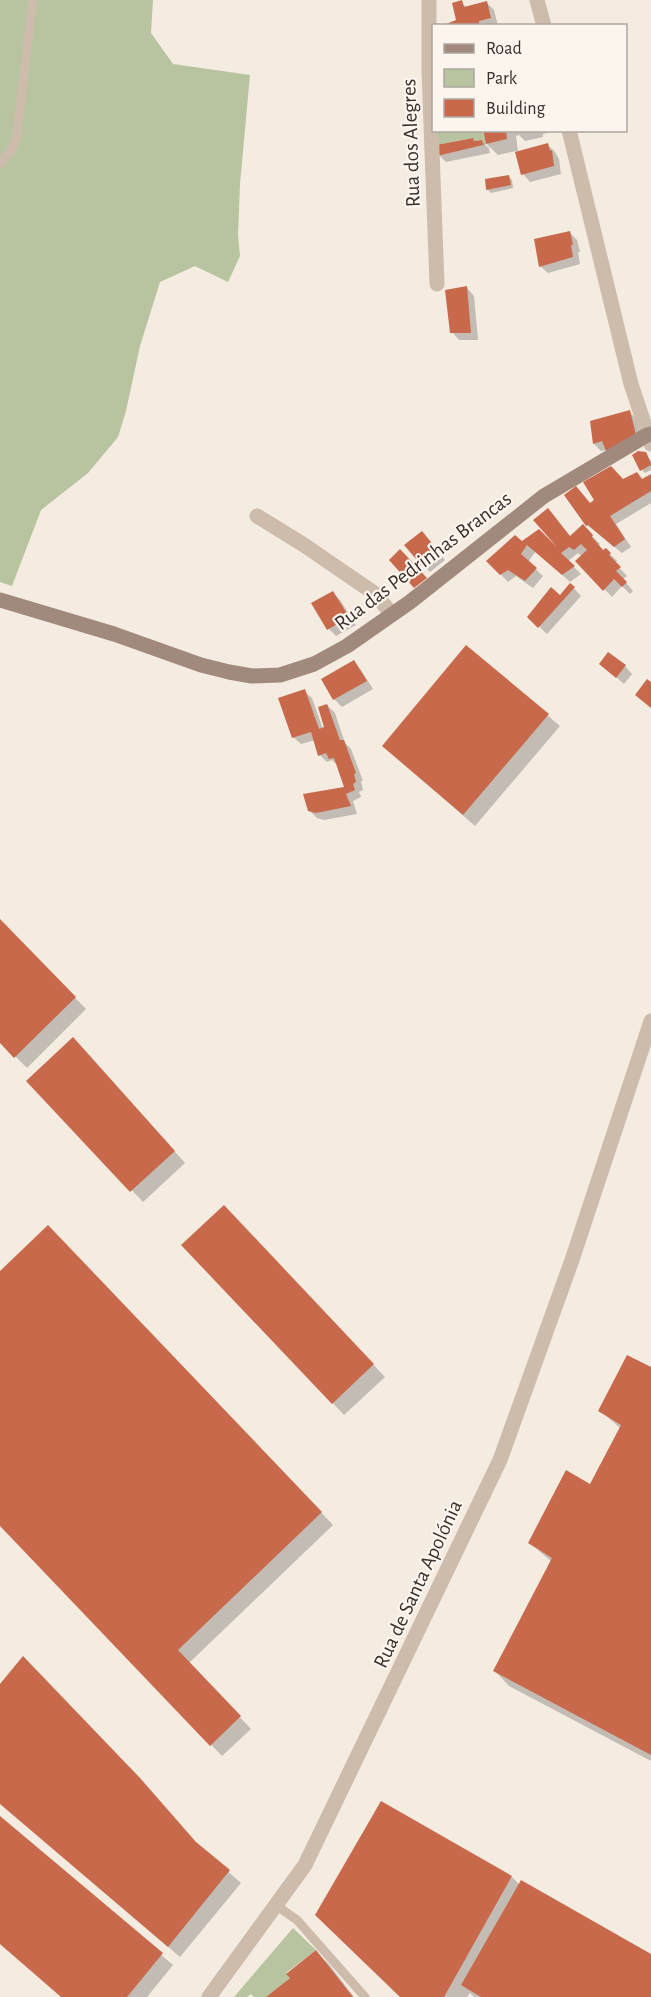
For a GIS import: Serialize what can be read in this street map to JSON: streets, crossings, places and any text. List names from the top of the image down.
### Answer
{
  "streets": {
    "street": ["Rua dos Alegres", "Rua das Pedrinhas Brancas", "Rua de Santa Apolónia"]
  },
  "legend": ["Road", "Park", "Building"]
}
